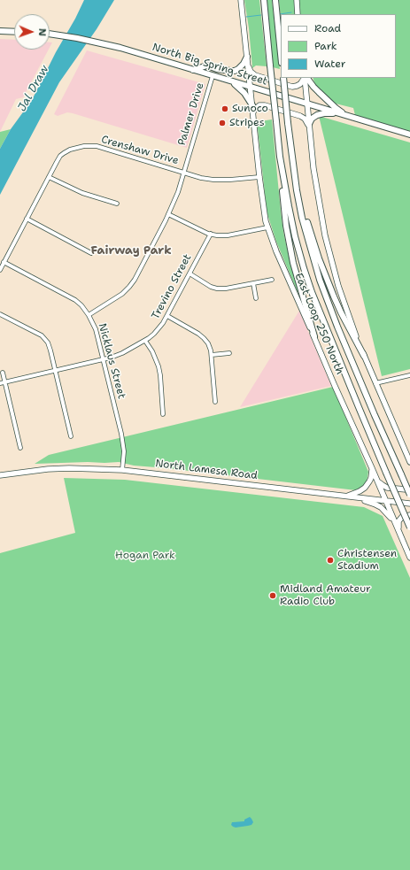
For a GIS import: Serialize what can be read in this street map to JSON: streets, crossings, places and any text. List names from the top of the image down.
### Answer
{
  "streets": {
    "highway": ["North Big Spring Street"],
    "main road": ["East Loop 250 North", "North Lamesa Road"],
    "street": [
      "Palmer Drive",
      "Crenshaw Drive",
      "Trevino Street",
      "Nicklaus Street"
    ]
  },
  "crossings": [
    ["North Big Spring Street", "Palmer Drive"],
    ["North Big Spring Street", "East Loop 250 North"],
    ["Palmer Drive", "Crenshaw Drive"],
    ["Palmer Drive", "Nicklaus Street"],
    ["Crenshaw Drive", "East Loop 250 North"],
    ["Crenshaw Drive", "Nicklaus Street"],
    ["Trevino Street", "Nicklaus Street"],
    ["East Loop 250 North", "North Lamesa Road"],
    ["Nicklaus Street", "North Lamesa Road"]
  ],
  "districts": ["Fairway Park"],
  "water": ["Jal Draw"],
  "parks": ["Hogan Park"],
  "places": [
    "Sunoco",
    "Stripes",
    "Christensen Stadium",
    "Midland Amateur Radio Club"
  ],
  "legend": ["Road", "Park", "Water"],
  "north": "right"
}
